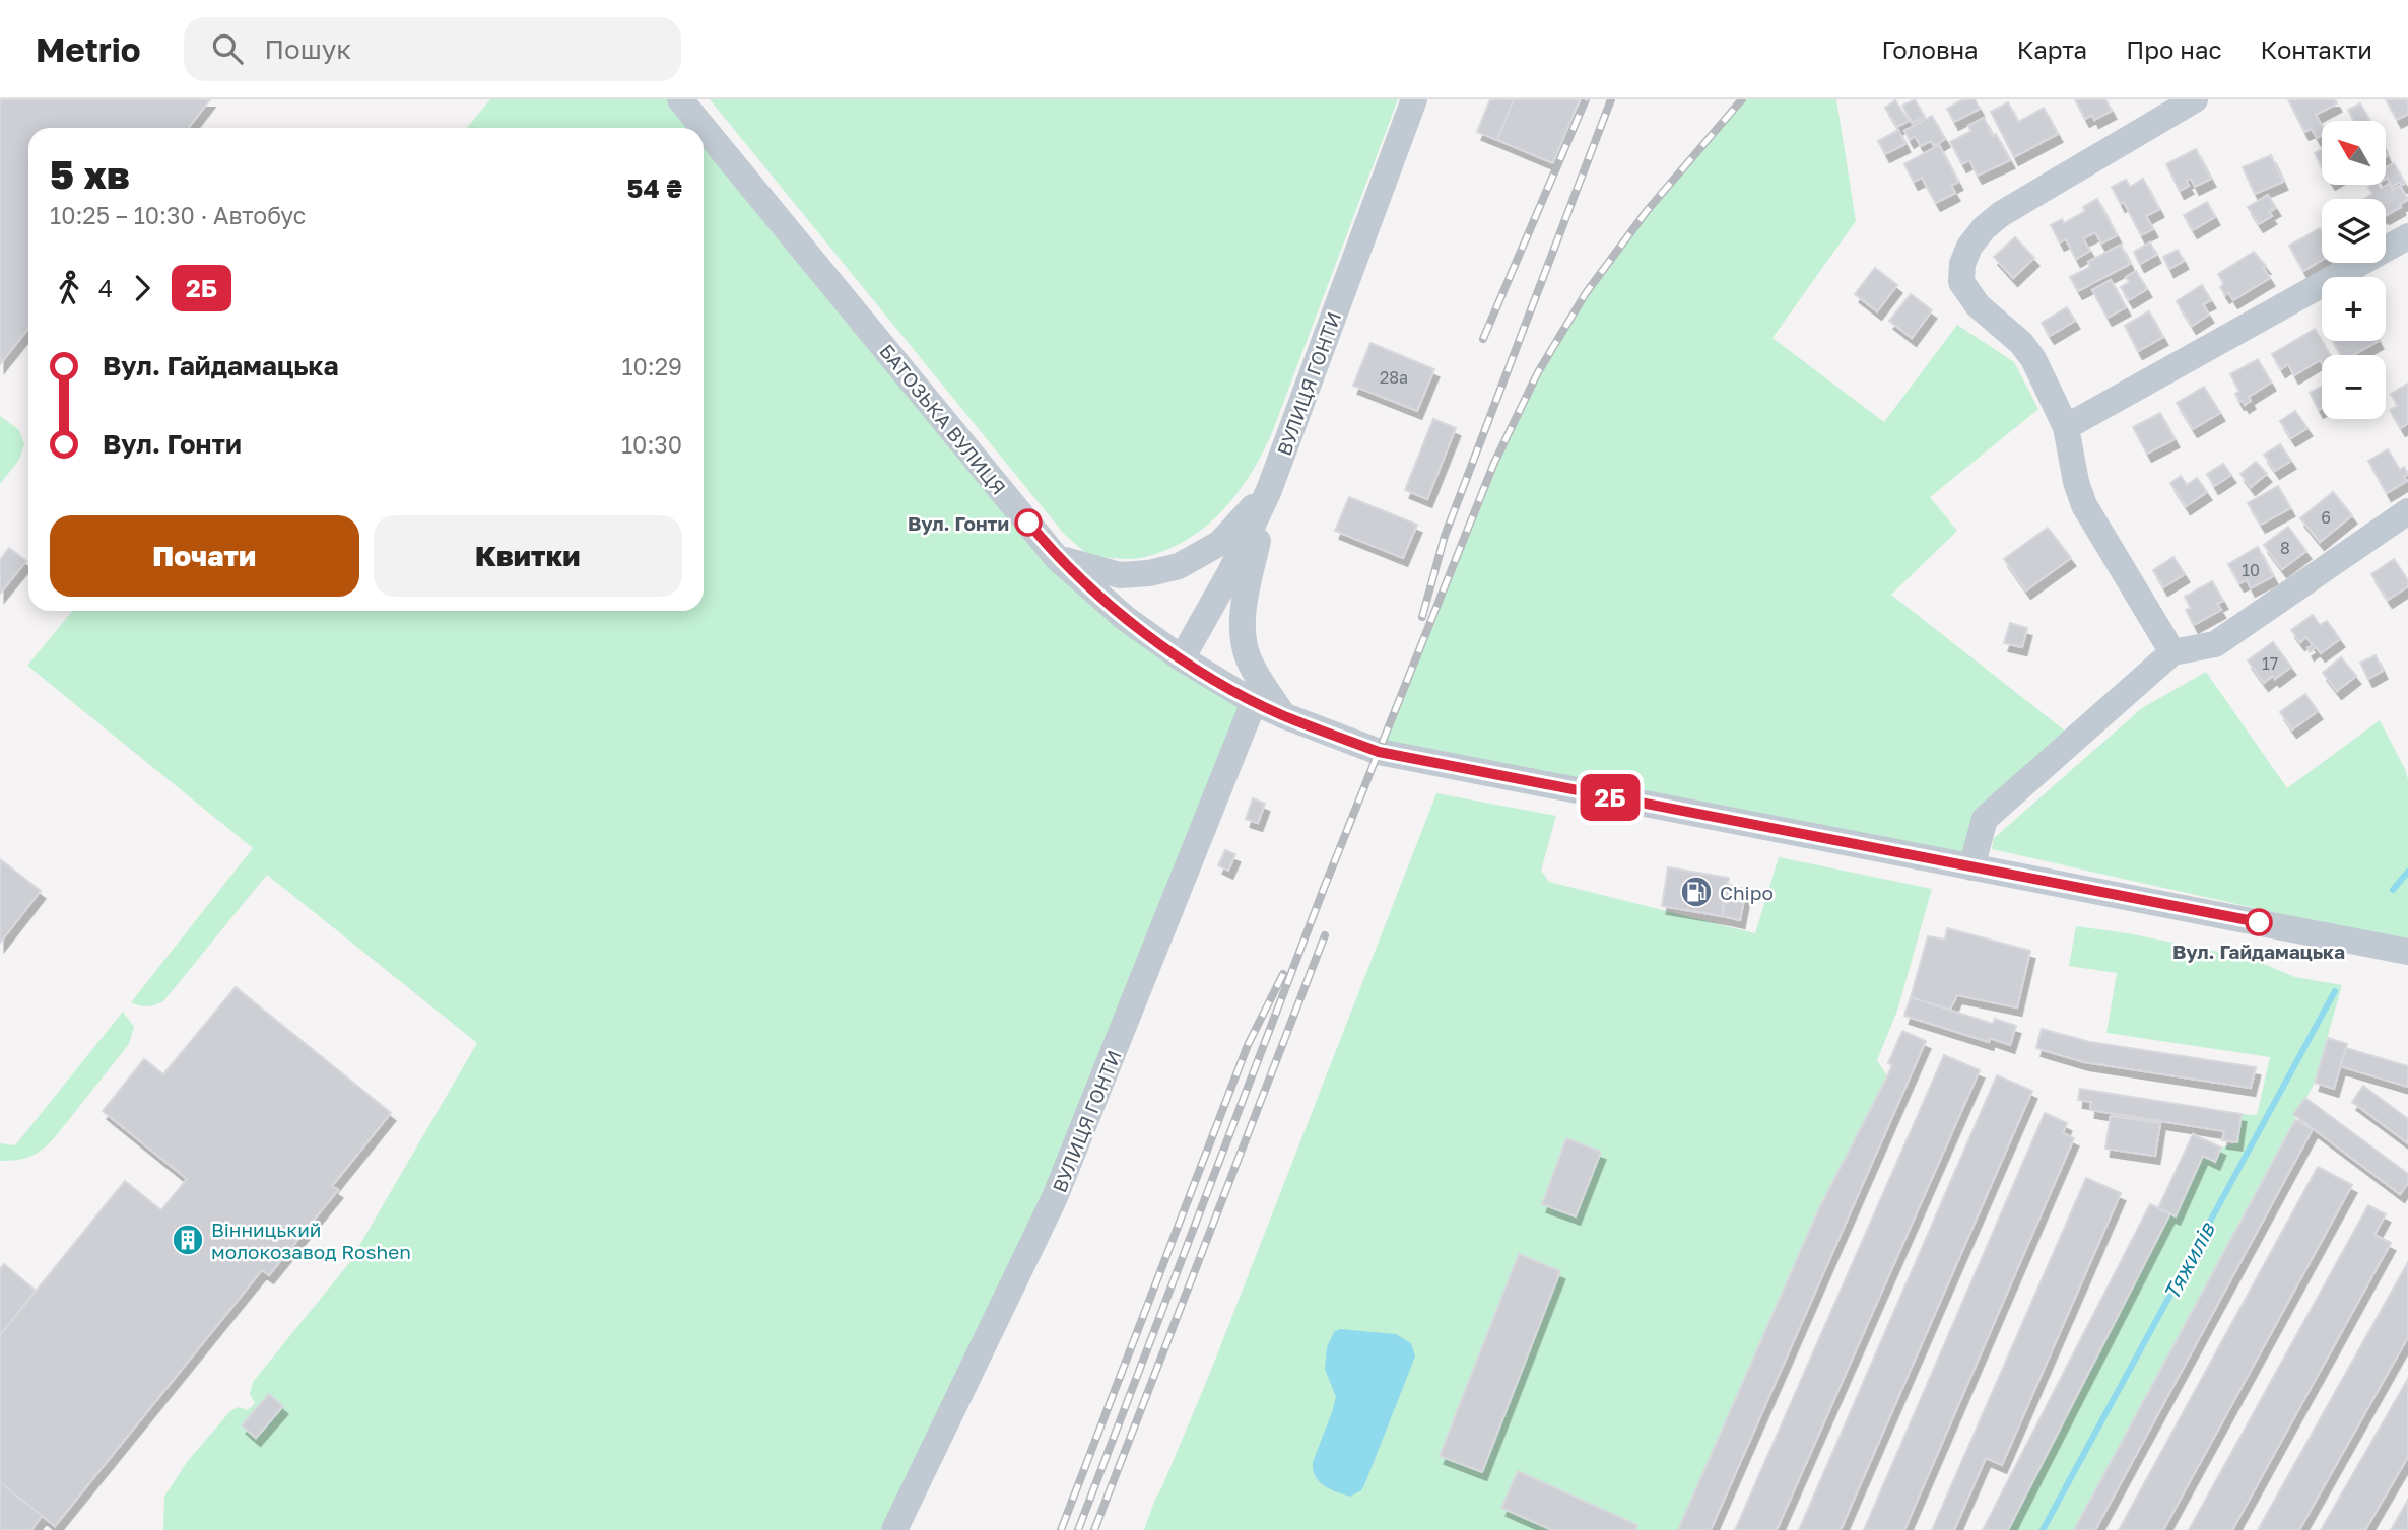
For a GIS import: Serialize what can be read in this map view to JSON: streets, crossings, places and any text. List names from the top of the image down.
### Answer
{
  "streets": {
    "street": ["ВУЛИЦЯ ГОНТИ", "БАТОЗЬКА ВУЛИЦЯ"]
  },
  "crossings": [
    ["ВУЛИЦЯ ГОНТИ", "БАТОЗЬКА ВУЛИЦЯ"]
  ],
  "water": ["Тяжилів"],
  "places": {
    "other": ["Вул. Гонти", "Вул. Гайдамацька"],
    "fuel station": ["Chipo"],
    "building": ["Вінницький молокозавод Roshen"]
  },
  "lines": ["bus line 2Б"],
  "house_numbers": [
    "28а",
    "6",
    "8",
    "10",
    "17"
  ],
  "north": "top left",
  "page": {
    "header": "Metrio",
    "search": "Пошук",
    "nav": [
      "Головна",
      "Карта",
      "Про нас",
      "Контакти"
    ],
    "on_map": "2Б",
    "map_buttons": ["+", "−"],
    "heading": ["5 хв", "10:25 – 10:30 · Автобус", "54 ₴"],
    "legs": ["4", "2Б"],
    "list": [
      {
        "name": "Вул. Гайдамацька",
        "value": "10:29"
      },
      {
        "name": "Вул. Гонти",
        "value": "10:30"
      }
    ],
    "buttons": ["Почати", "Квитки"]
  }
}
